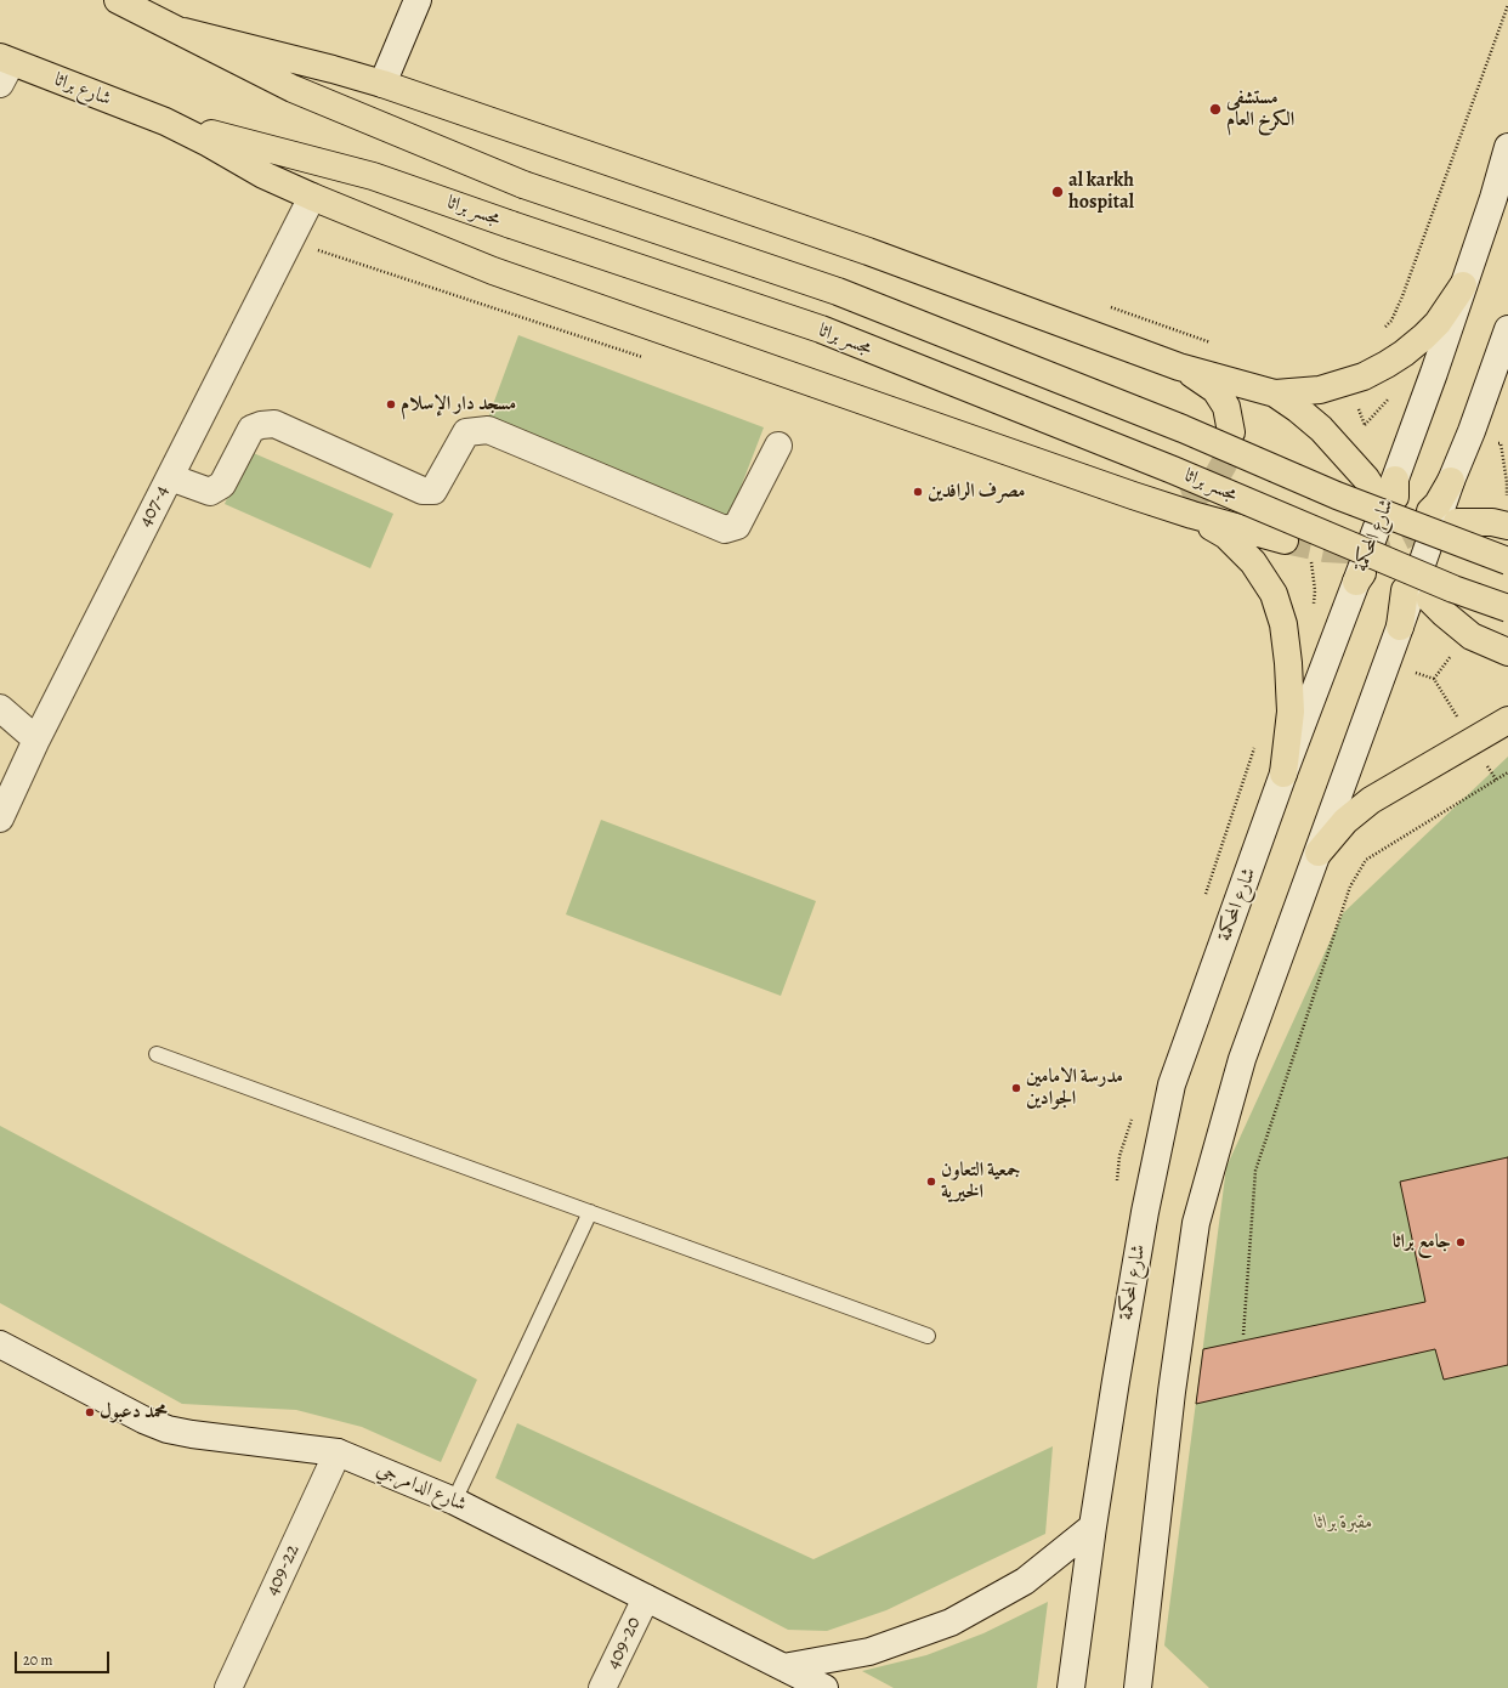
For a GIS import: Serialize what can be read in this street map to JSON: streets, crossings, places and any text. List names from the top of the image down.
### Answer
{
  "streets": {
    "main road": [
      "شارع براثا",
      "مجسر براثا",
      "407-4",
      "شارع المحكمة",
      "شارع الدامرجي",
      "409-22",
      "409-20"
    ]
  },
  "crossings": [
    ["شارع براثا", "مجسر براثا"],
    ["شارع الدامرجي", "409-22"],
    ["شارع الدامرجي", "409-20"]
  ],
  "parks": ["مقبرة براثا"],
  "places": [
    "مستشفى الكرخ العام",
    "al karkh hospital",
    "مسجد دار الإسلام",
    "مصرف الرافدين",
    "مدرسة الامامين الجوادين",
    "جمعية التعاون الخيرية",
    "جامع براثا",
    "محمد دعبول"
  ],
  "scale_bar": "20 m"
}
